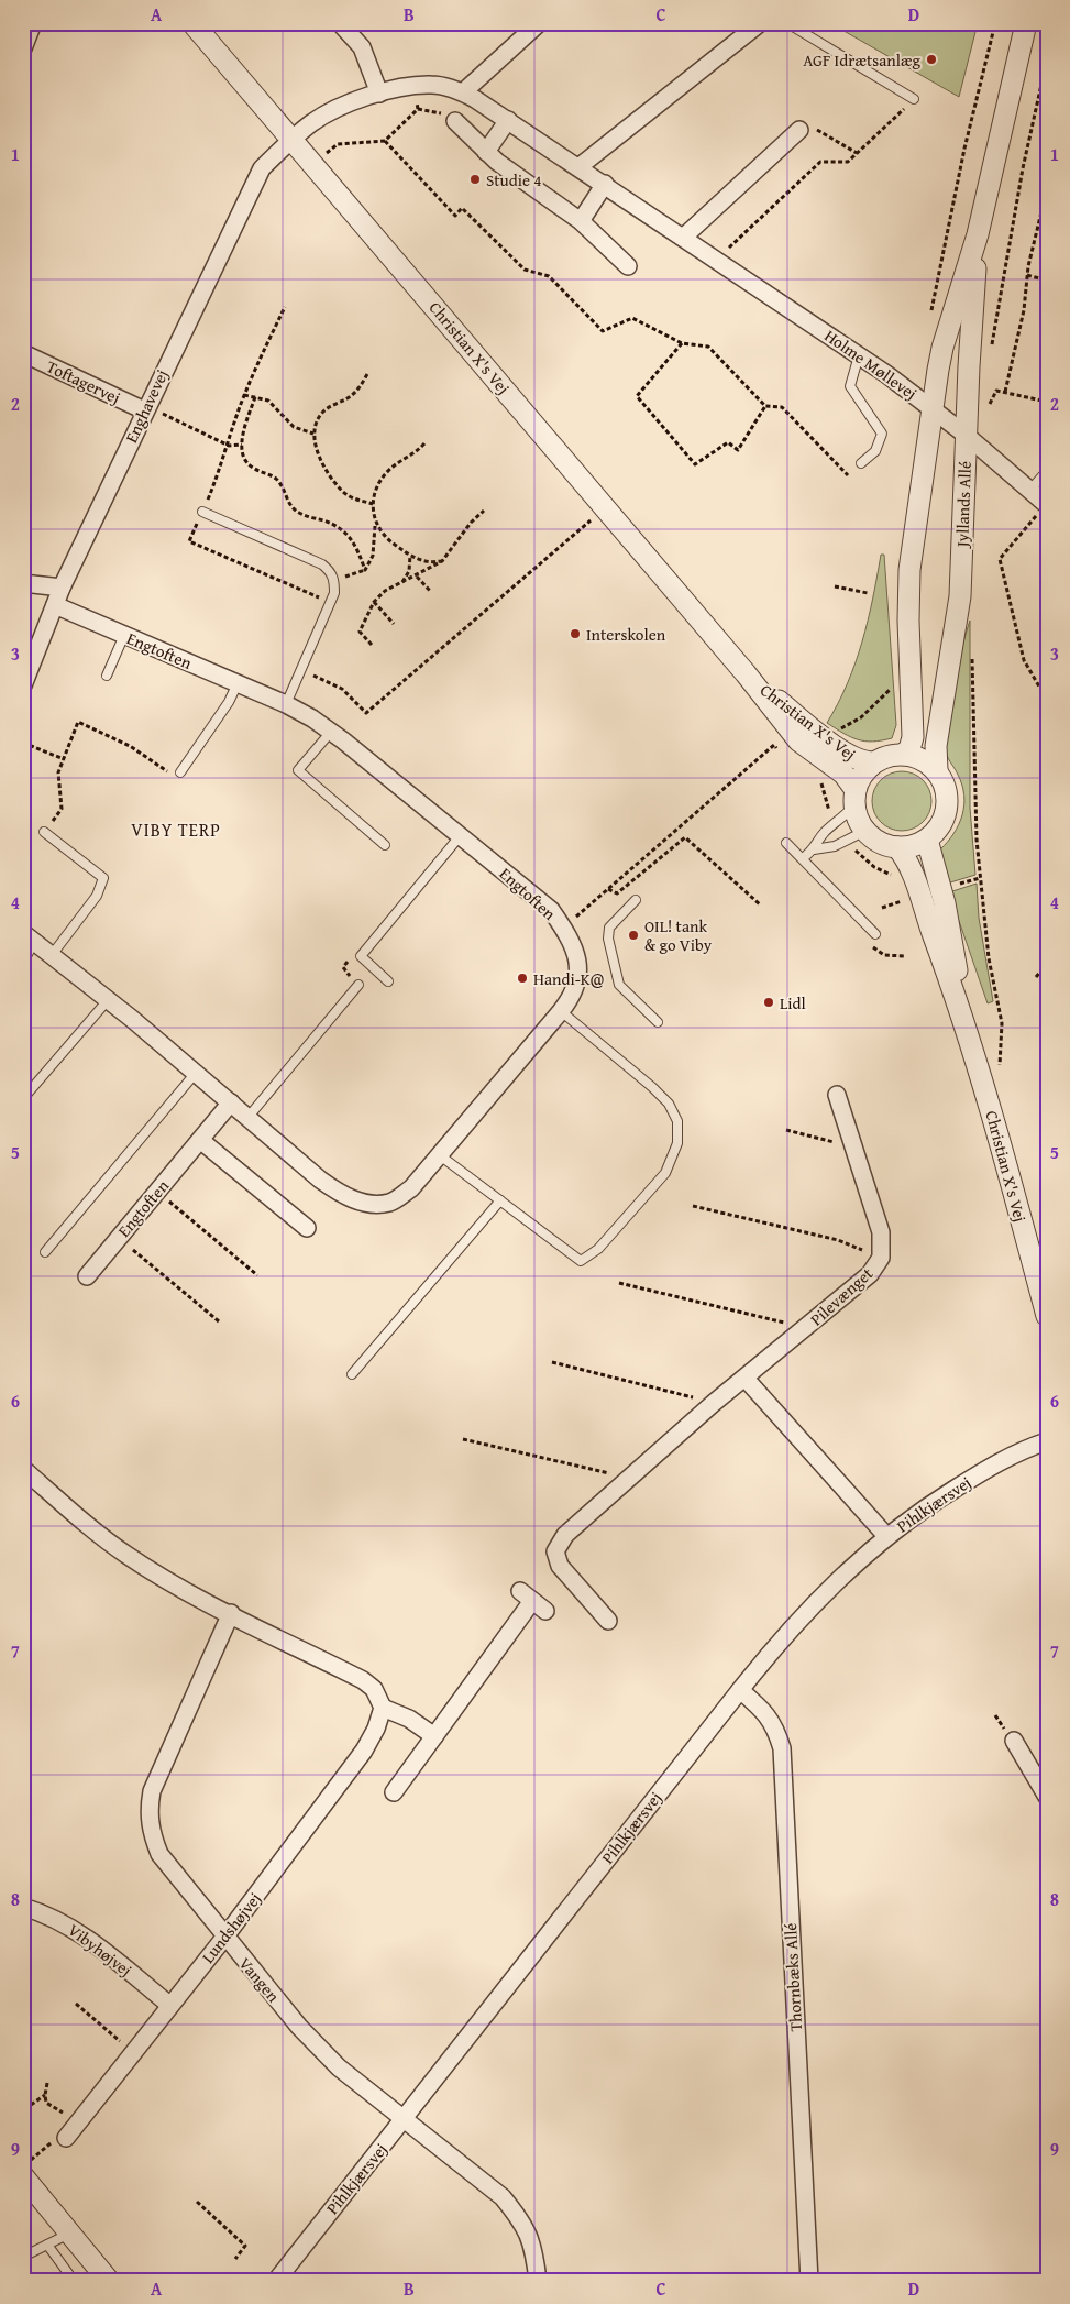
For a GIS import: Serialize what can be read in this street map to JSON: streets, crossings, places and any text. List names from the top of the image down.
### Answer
{
  "streets": {
    "street": [
      "Christian X's Vej",
      "Holme Møllevej",
      "Toftagervej",
      "Enghavevej",
      "Jyllands Allé",
      "Engtoften",
      "Pilevænget",
      "Pihlkjærsvej",
      "Lundshøjvej",
      "Vibyhøjvej",
      "Thornbæks Allé",
      "Vangen"
    ]
  },
  "crossings": [
    ["Christian X's Vej", "Holme Møllevej"],
    ["Christian X's Vej", "Enghavevej"],
    ["Christian X's Vej", "Jyllands Allé"],
    ["Holme Møllevej", "Enghavevej"],
    ["Holme Møllevej", "Jyllands Allé"],
    ["Toftagervej", "Enghavevej"],
    ["Enghavevej", "Engtoften"],
    ["Pihlkjærsvej", "Thornbæks Allé"],
    ["Pihlkjærsvej", "Vangen"],
    ["Lundshøjvej", "Vibyhøjvej"],
    ["Lundshøjvej", "Vangen"]
  ],
  "districts": ["VIBY TERP"],
  "places": [
    "AGF Idrætsanlæg",
    "Studie 4",
    "Interskolen",
    "OIL! tank & go Viby",
    "Handi-K@",
    "Lidl"
  ],
  "grid": {
    "columns": [
      "A",
      "B",
      "C",
      "D"
    ],
    "rows": [
      "1",
      "2",
      "3",
      "4",
      "5",
      "6",
      "7",
      "8",
      "9"
    ]
  }
}
